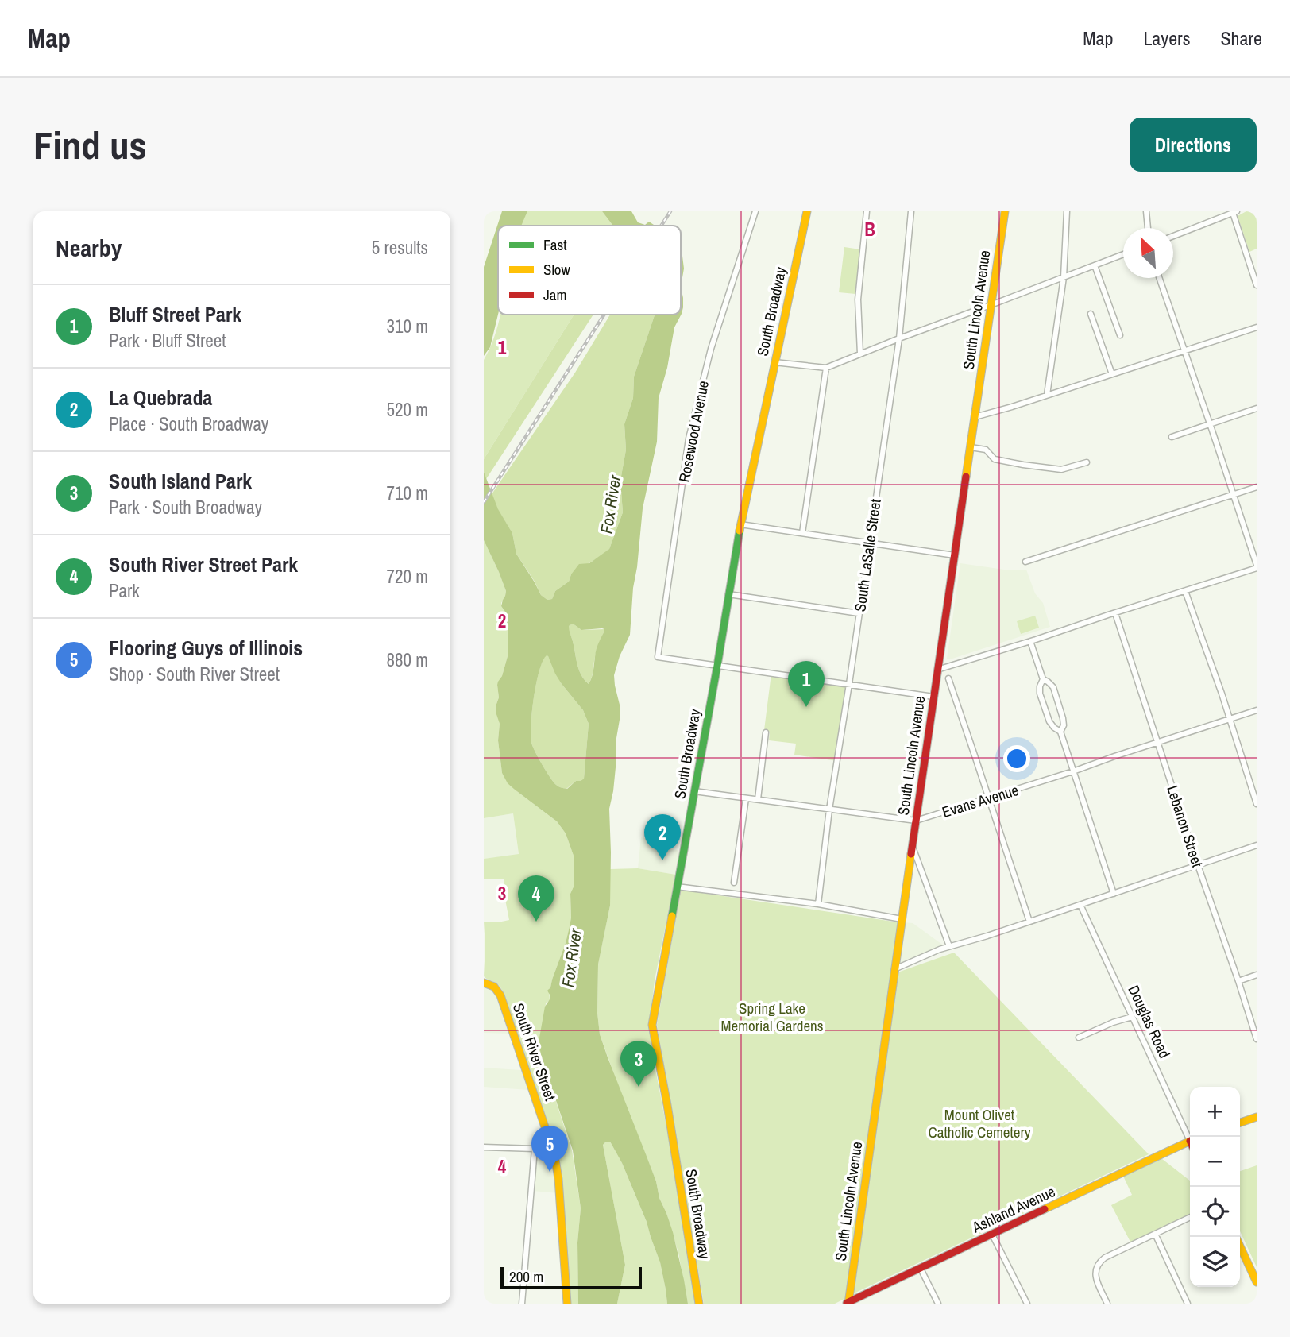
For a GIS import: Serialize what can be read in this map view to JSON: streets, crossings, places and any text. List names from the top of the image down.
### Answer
{
  "streets": {
    "street": [
      "South Lincoln Avenue",
      "South Broadway",
      "Rosewood Avenue",
      "South LaSalle Street",
      "Evans Avenue",
      "Lebanon Street",
      "Douglas Road",
      "South River Street",
      "Ashland Avenue"
    ]
  },
  "crossings": [
    ["South Lincoln Avenue", "Evans Avenue"],
    ["South Lincoln Avenue", "Ashland Avenue"],
    ["South Broadway", "Rosewood Avenue"],
    ["South Broadway", "Evans Avenue"],
    ["South LaSalle Street", "Evans Avenue"],
    ["Evans Avenue", "Lebanon Street"]
  ],
  "water": ["Fox River"],
  "parks": ["Spring Lake Memorial Gardens", "Mount Olivet Catholic Cemetery"],
  "legend": ["Fast", "Slow", "Jam"],
  "scale_bar": "200 m",
  "north": "top left",
  "page": {
    "header": "Map",
    "nav": ["Map", "Layers", "Share"],
    "buttons": "Directions",
    "title": "Find us",
    "heading": ["Nearby", "5 results"],
    "list": [
      {
        "mark": "1",
        "name": "Bluff Street Park",
        "note": "Park · Bluff Street",
        "value": "310 m"
      },
      {
        "mark": "2",
        "name": "La Quebrada",
        "note": "Place · South Broadway",
        "value": "520 m"
      },
      {
        "mark": "3",
        "name": "South Island Park",
        "note": "Park · South Broadway",
        "value": "710 m"
      },
      {
        "mark": "4",
        "name": "South River Street Park",
        "note": "Park",
        "value": "720 m"
      },
      {
        "mark": "5",
        "name": "Flooring Guys of Illinois",
        "note": "Shop · South River Street",
        "value": "880 m"
      }
    ],
    "pins": [
      "1",
      "2",
      "4",
      "3",
      "5"
    ],
    "map_buttons": ["+", "−"],
    "scale": "200 m"
  },
  "grid": {
    "columns": ["B"],
    "rows": [
      "1",
      "2",
      "3",
      "4"
    ]
  }
}
